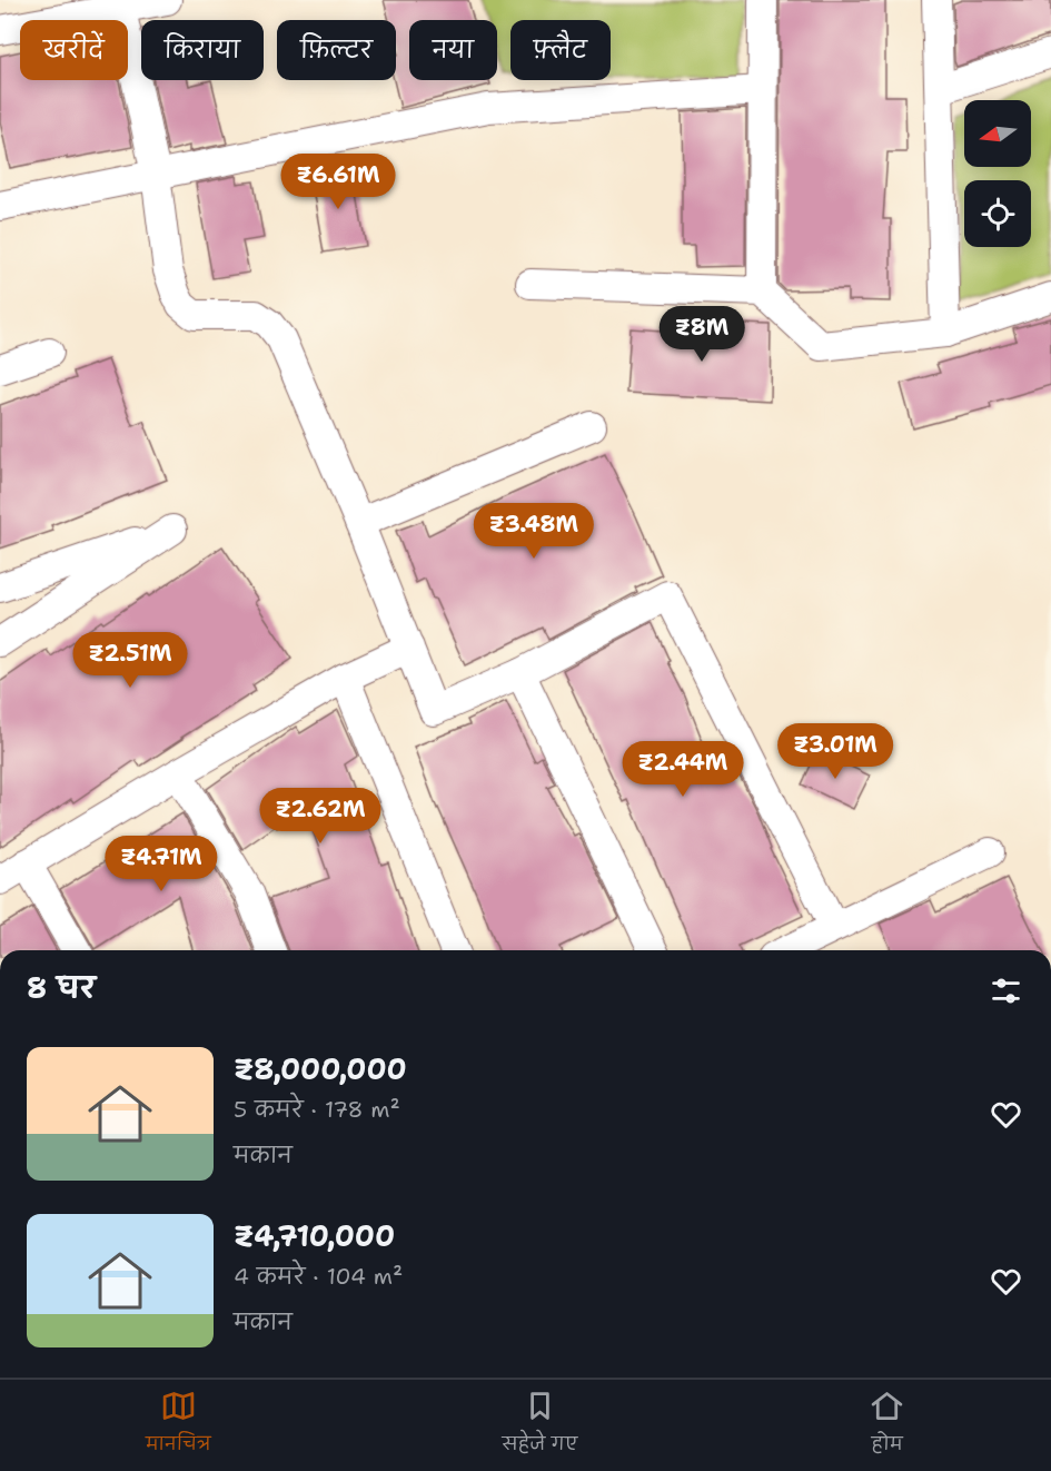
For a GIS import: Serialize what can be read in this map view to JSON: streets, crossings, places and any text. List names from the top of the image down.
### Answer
{
  "north": "left",
  "page": {
    "chip": [
      "खरीदें",
      "किराया",
      "फ़िल्टर",
      "नया",
      "फ़्लैट"
    ],
    "price": [
      "₹6.61M",
      "₹8M",
      "₹3.48M",
      "₹2.51M",
      "₹3.01M",
      "₹2.44M",
      "₹2.62M",
      "₹4.71M"
    ],
    "heading": "8 घर",
    "list": [
      {
        "name": "₹8,000,000",
        "note": "5 कमरे · 178 m² · मकान"
      },
      {
        "name": "₹4,710,000",
        "note": "4 कमरे · 104 m² · मकान"
      }
    ],
    "tabs": ["मानचित्र", "सहेजे गए", "होम"]
  }
}
